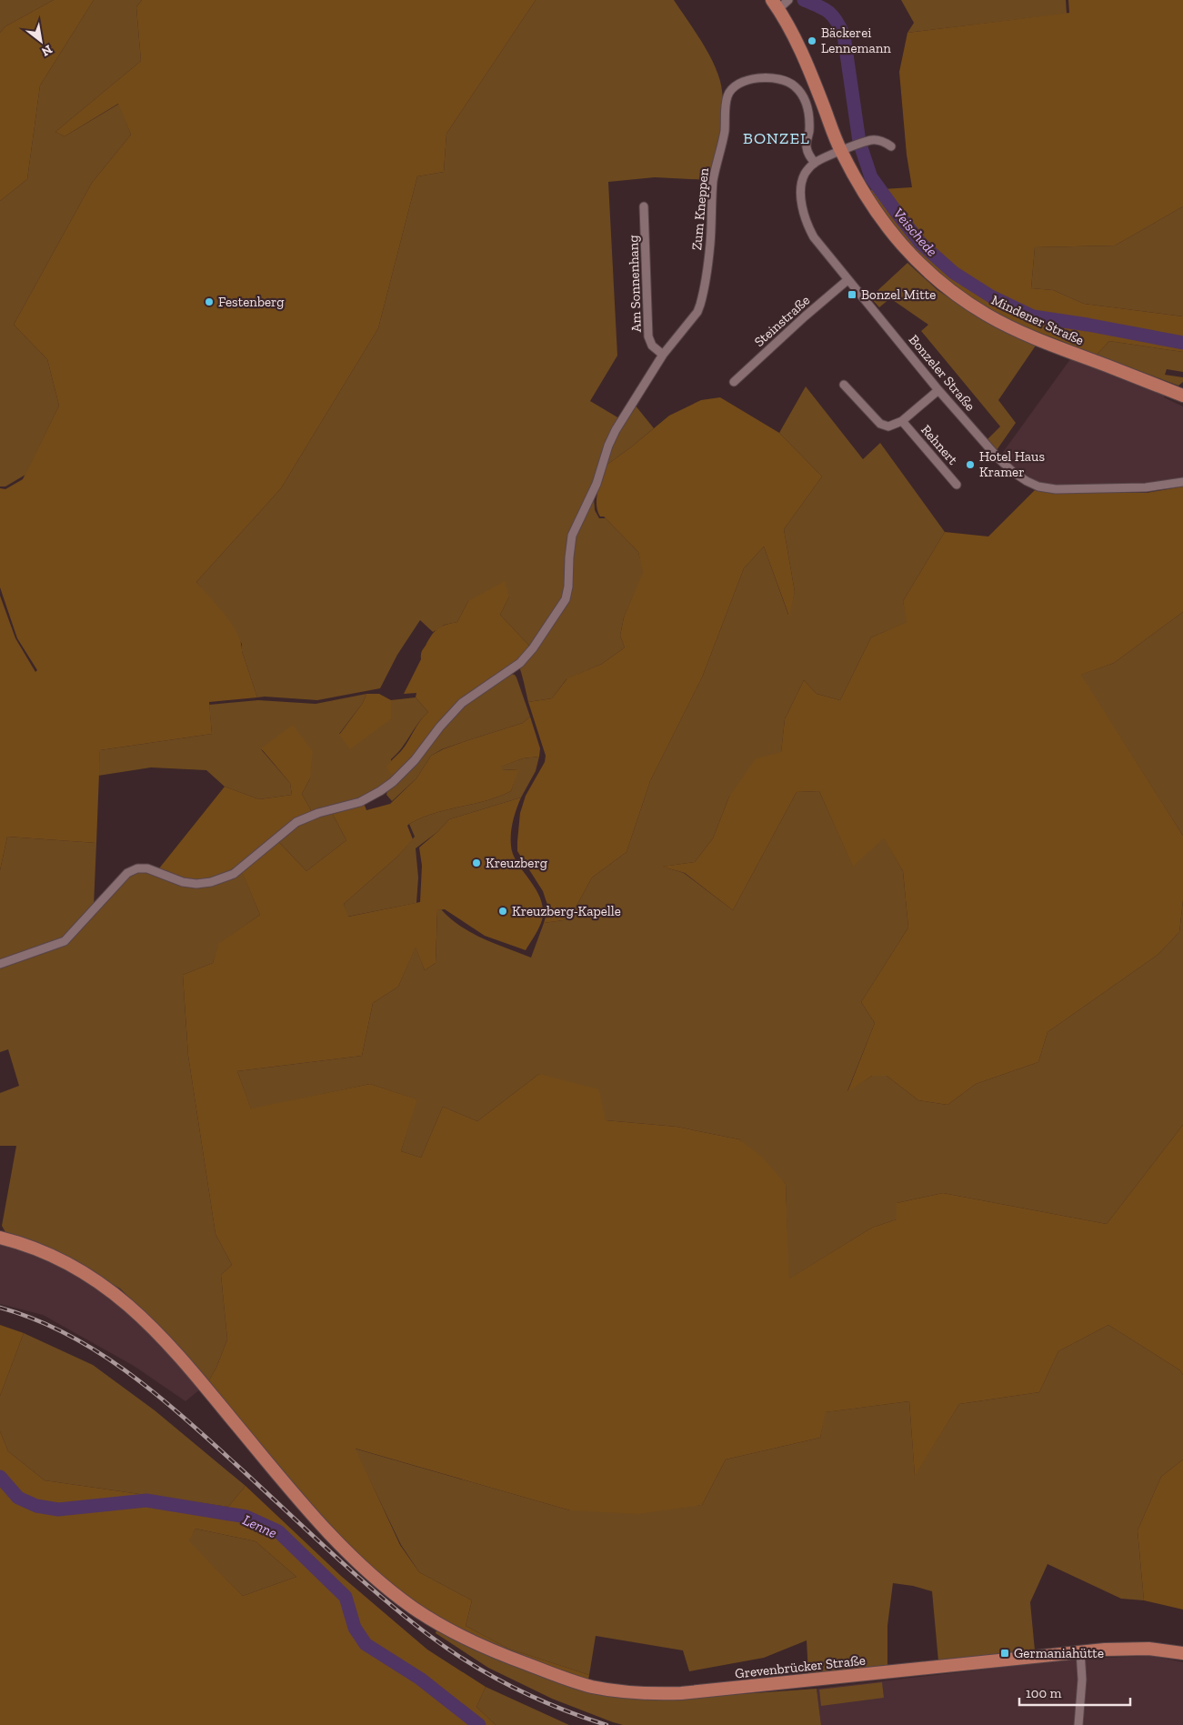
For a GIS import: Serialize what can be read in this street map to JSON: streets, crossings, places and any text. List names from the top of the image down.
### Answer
{
  "streets": {
    "main road": ["Mindener Straße", "Grevenbrücker Straße"],
    "street": [
      "Zum Kneppen",
      "Am Sonnenhang",
      "Steinstraße",
      "Bonzeler Straße",
      "Rehnert"
    ]
  },
  "crossings": [
    ["Zum Kneppen", "Am Sonnenhang"],
    ["Zum Kneppen", "Bonzeler Straße"],
    ["Steinstraße", "Bonzeler Straße"]
  ],
  "districts": ["BONZEL"],
  "water": ["Veischede", "Lenne"],
  "places": {
    "other": [
      "Bäckerei Lennemann",
      "Festenberg",
      "Hotel Haus Kramer",
      "Kreuzberg",
      "Kreuzberg-Kapelle"
    ],
    "transit": ["Bonzel Mitte", "Germaniahütte"]
  },
  "scale_bar": "100 m",
  "north": "bottom right"
}
